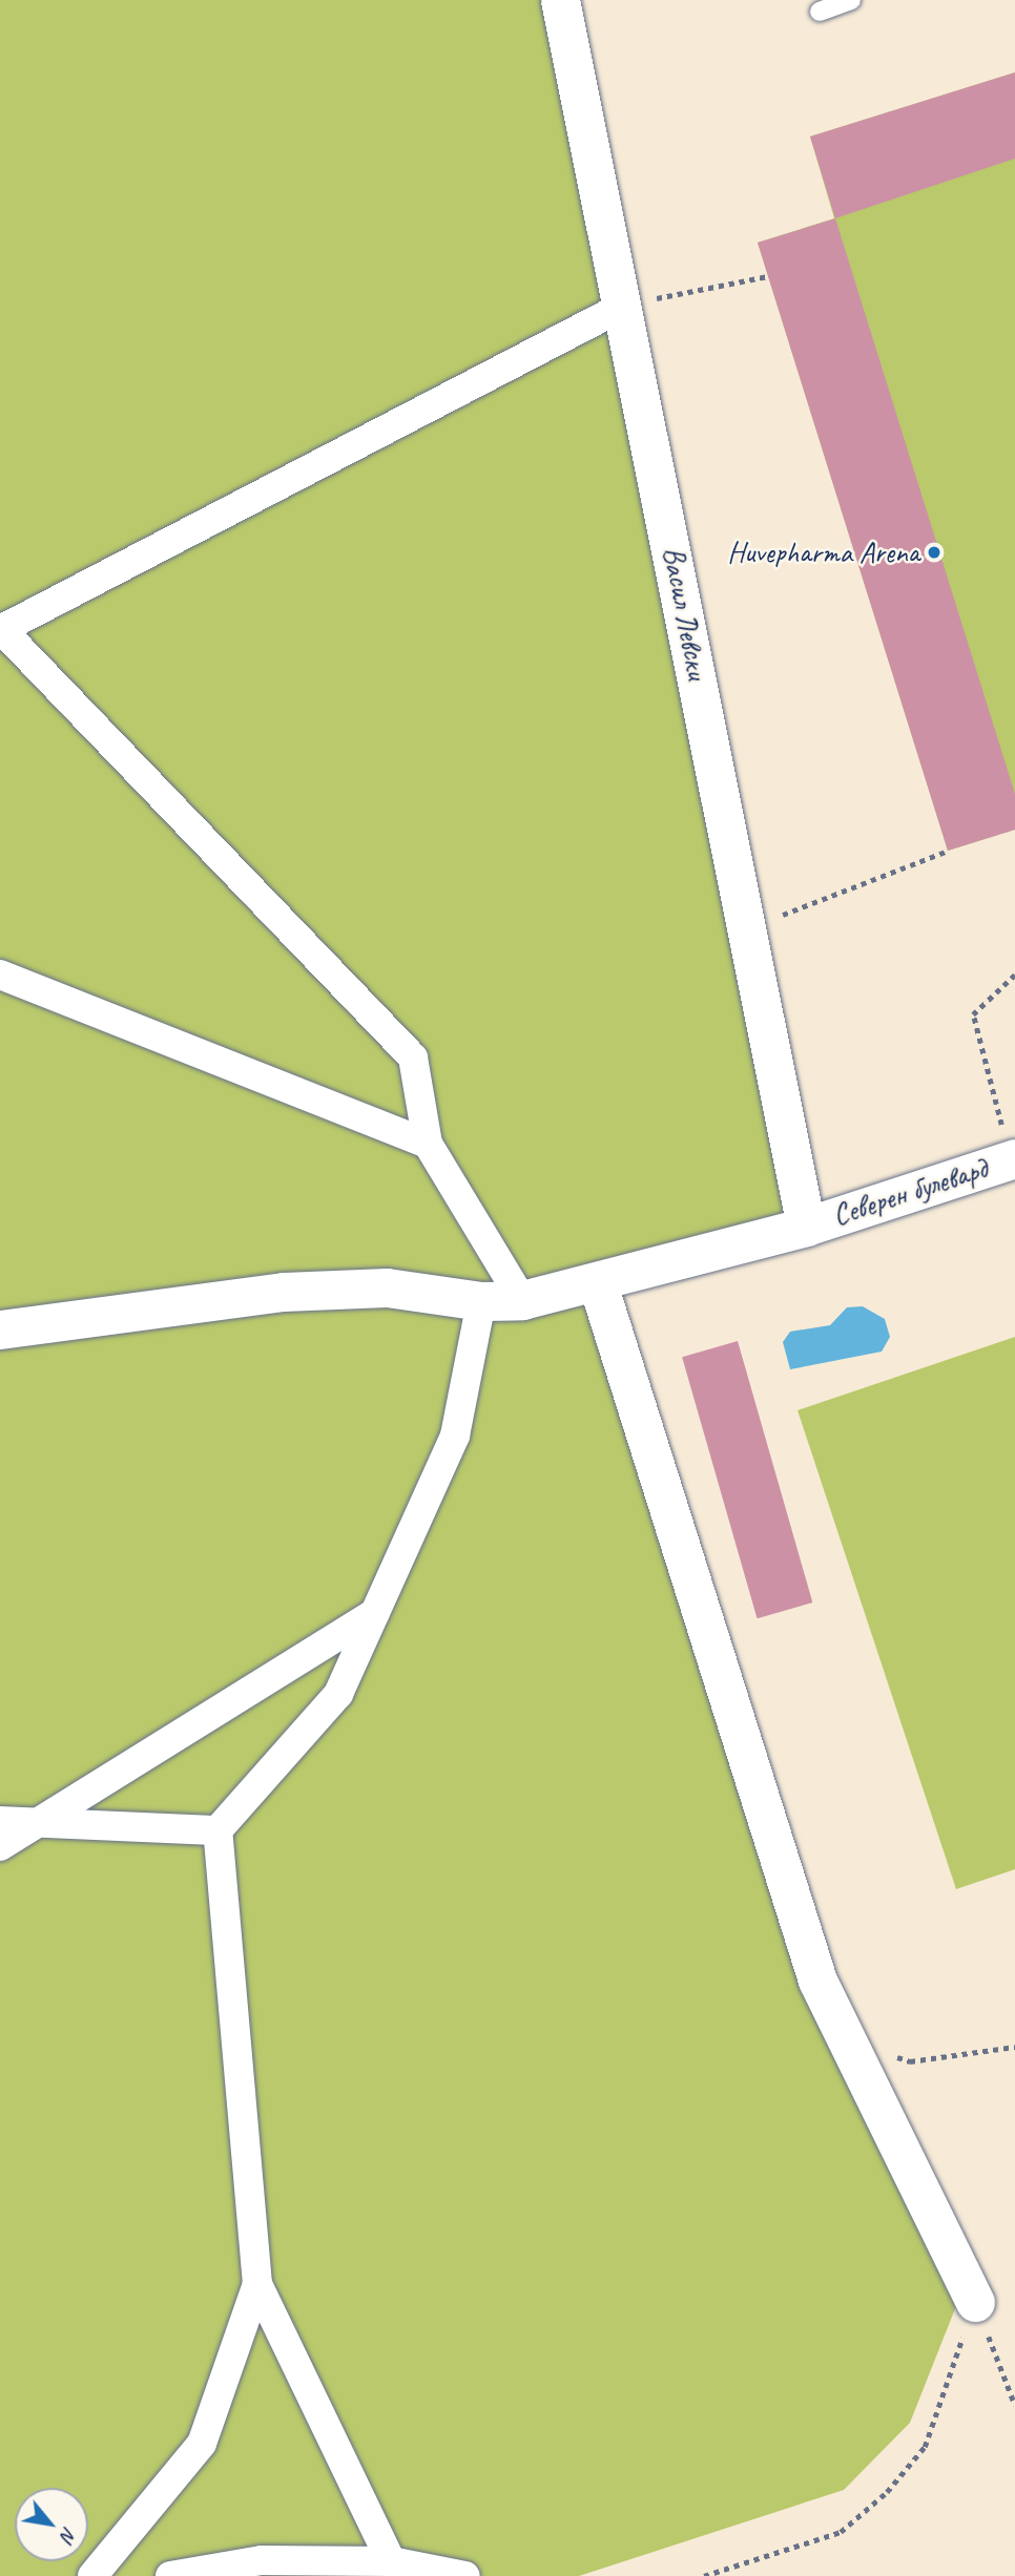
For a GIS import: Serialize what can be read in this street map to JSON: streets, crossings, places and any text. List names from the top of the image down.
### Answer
{
  "streets": {
    "street": ["Васил Левски", "Северен булевард"]
  },
  "crossings": [
    ["Васил Левски", "Северен булевард"]
  ],
  "places": ["Huvepharma Arena"],
  "north": "bottom right"
}
